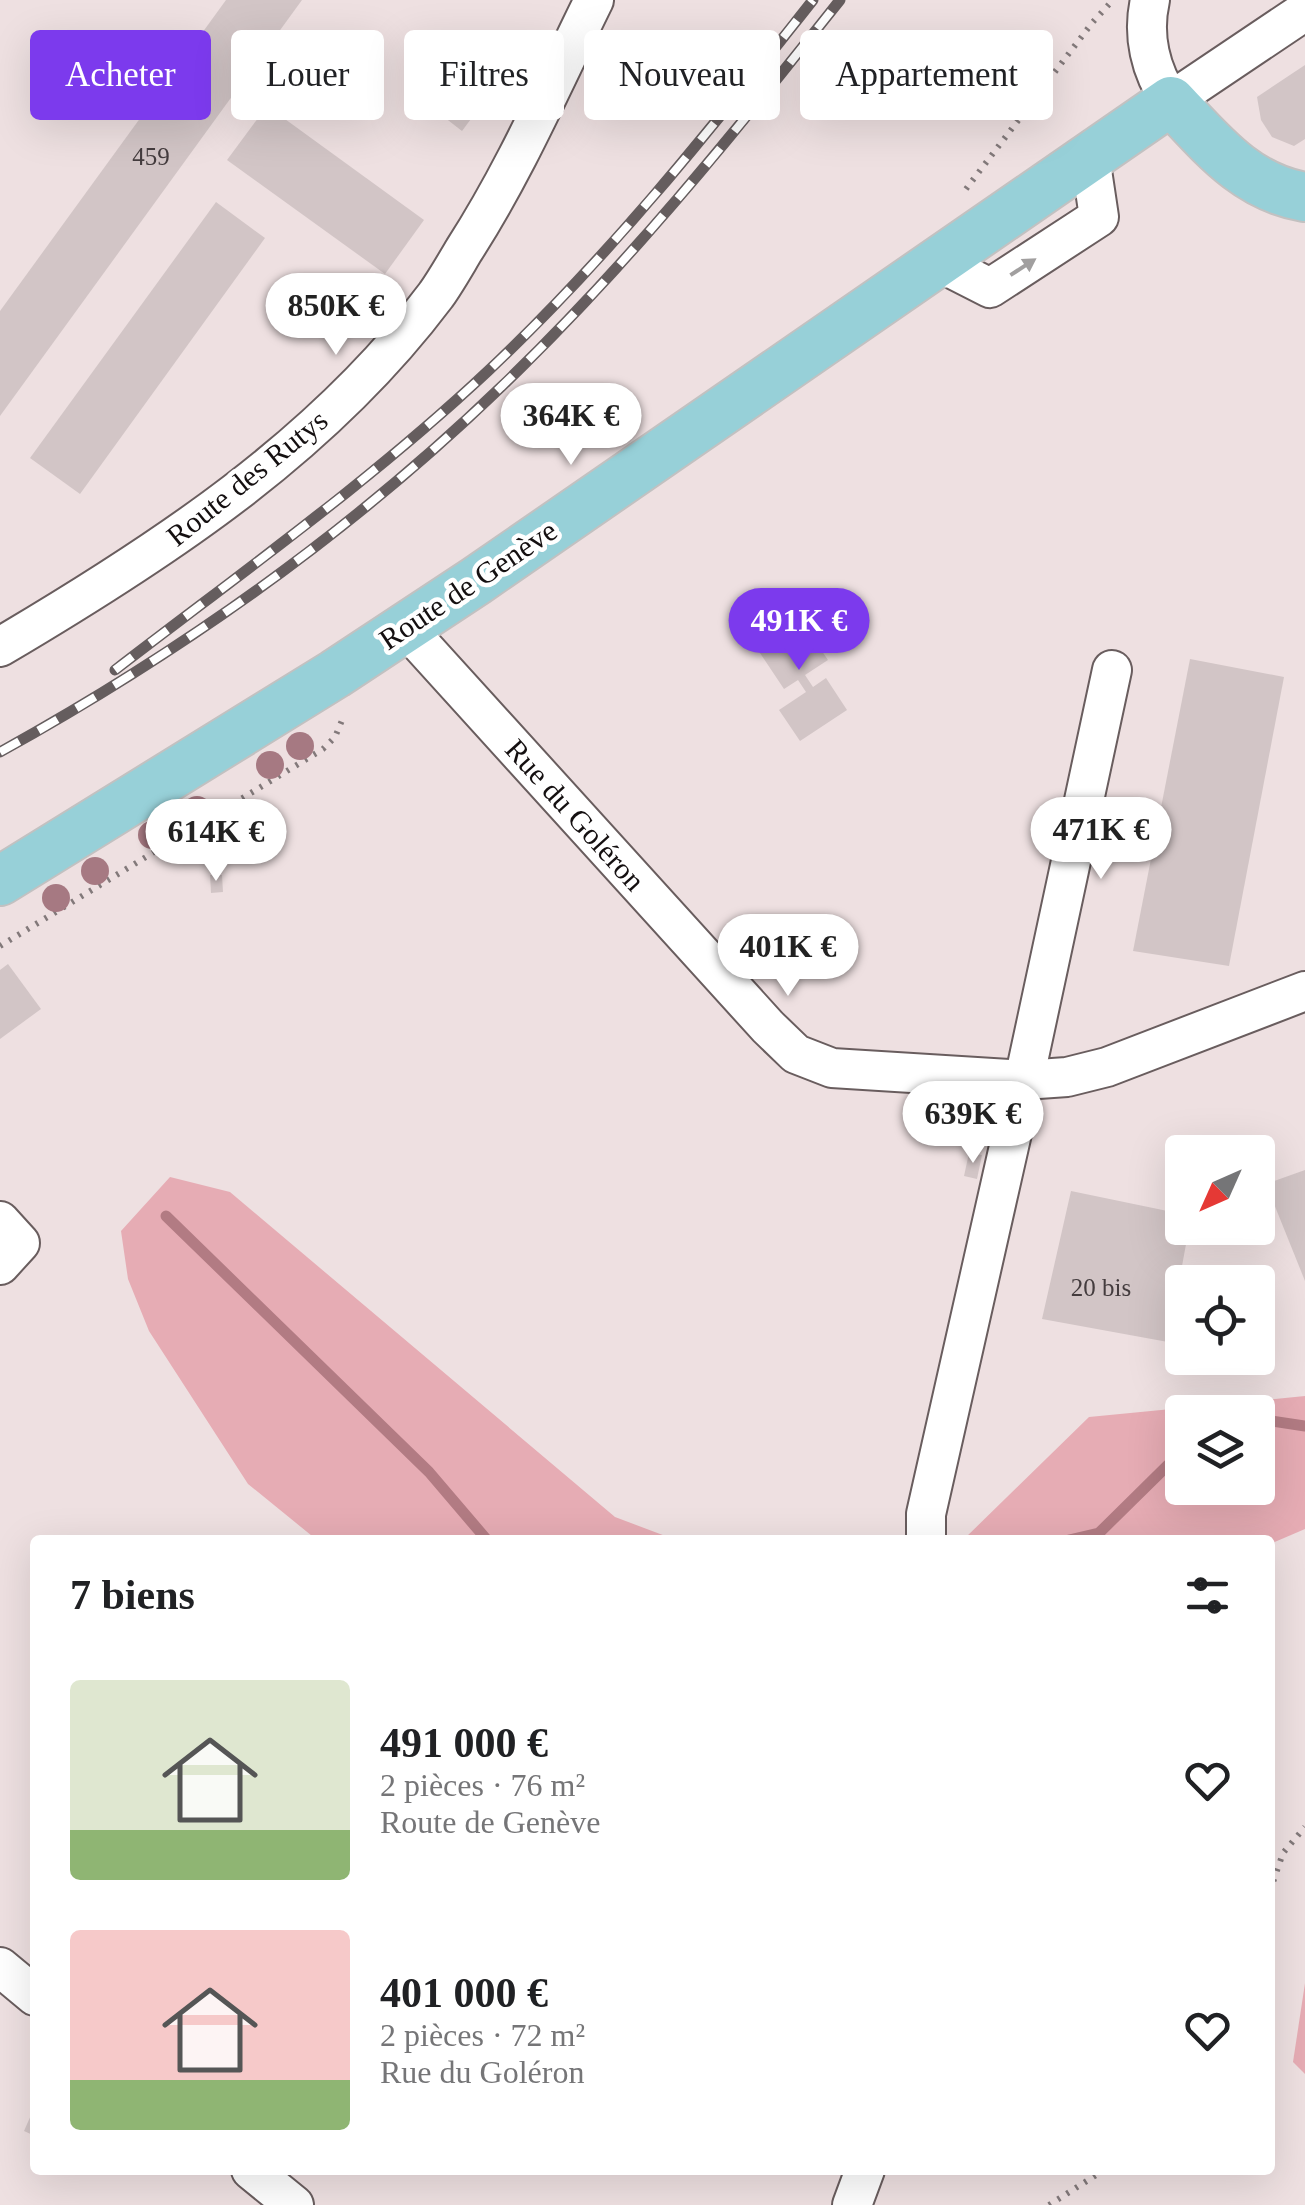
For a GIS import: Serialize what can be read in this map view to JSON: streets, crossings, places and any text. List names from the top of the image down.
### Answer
{
  "streets": {
    "main road": ["Route de Genève"],
    "street": ["Route des Rutys", "Rue du Goléron"]
  },
  "crossings": [
    ["Route de Genève", "Rue du Goléron"]
  ],
  "house_numbers": ["459", "20 bis"],
  "north": "bottom left",
  "page": {
    "chip": [
      "Acheter",
      "Louer",
      "Filtres",
      "Nouveau",
      "Appartement"
    ],
    "price": [
      "850K €",
      "364K €",
      "491K €",
      "471K €",
      "614K €",
      "401K €",
      "639K €"
    ],
    "heading": "7 biens",
    "list": [
      {
        "name": "491 000 €",
        "note": "2 pièces · 76 m² · Route de Genève"
      },
      {
        "name": "401 000 €",
        "note": "2 pièces · 72 m² · Rue du Goléron"
      }
    ]
  }
}
